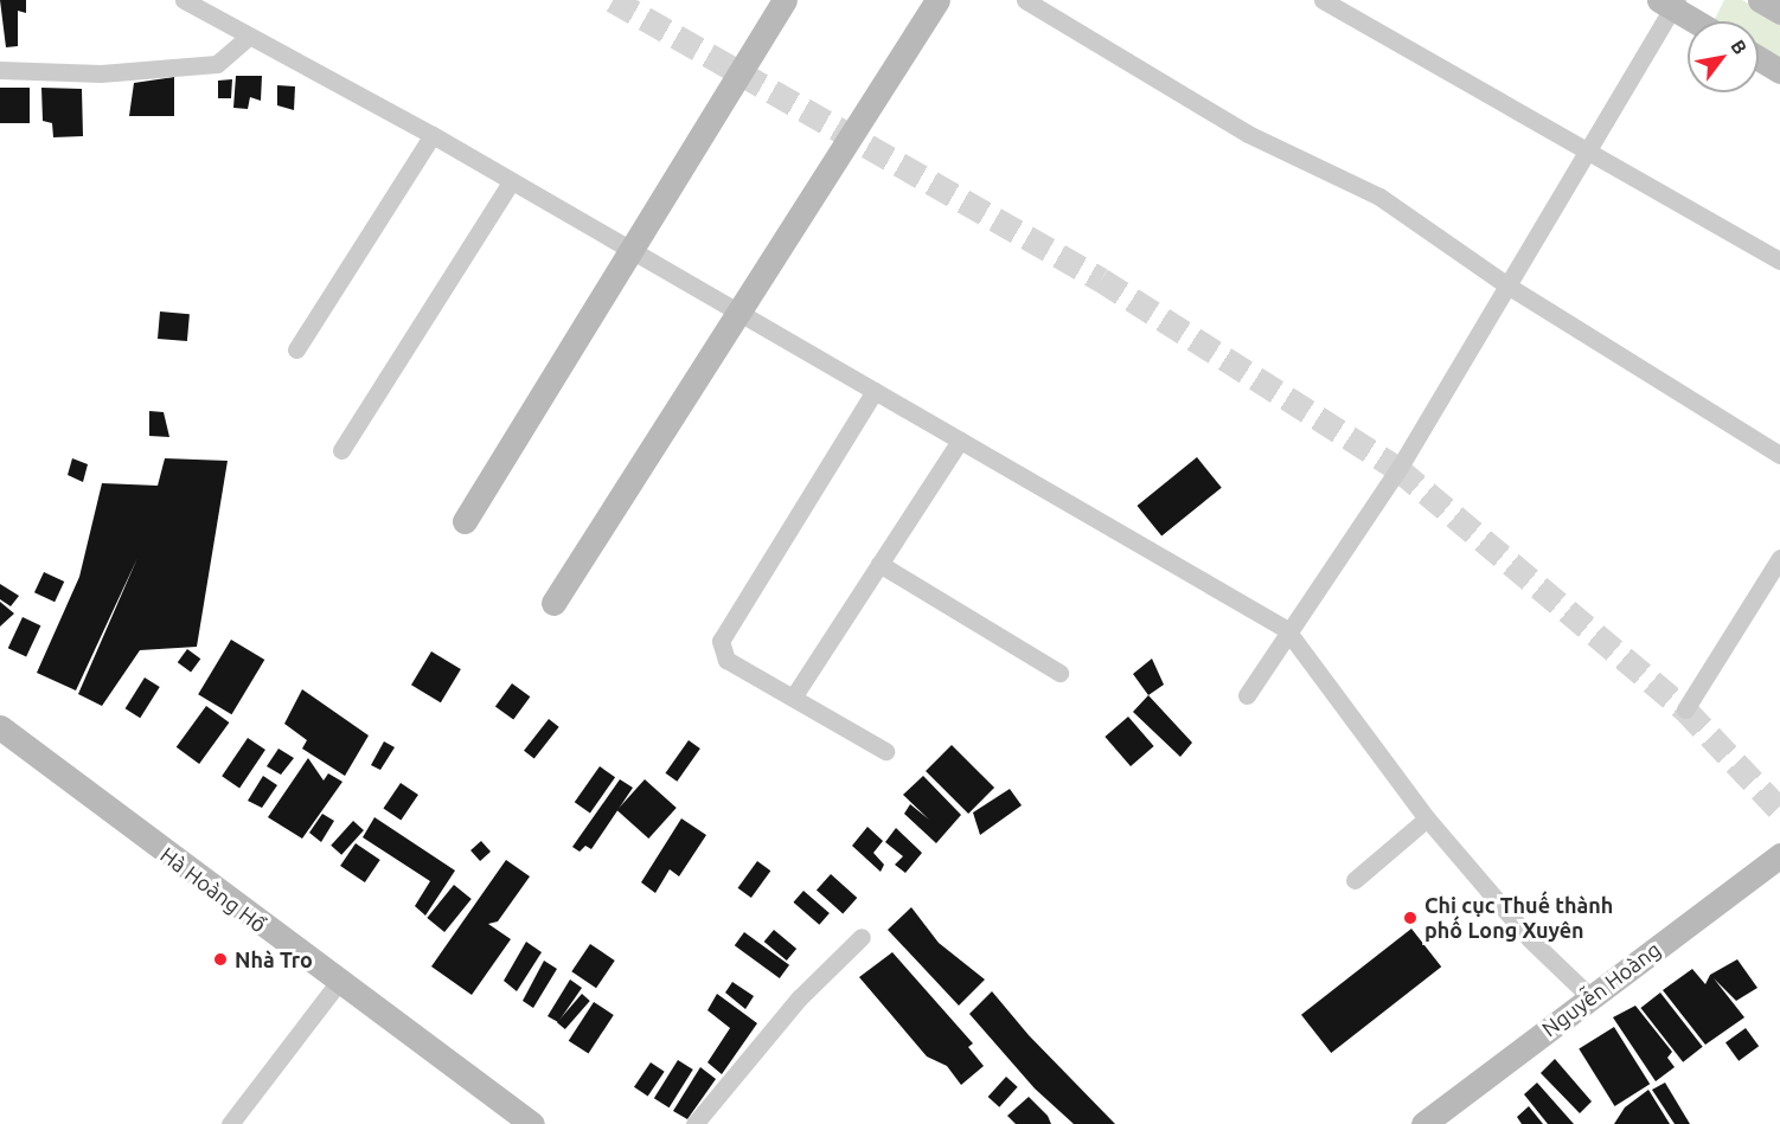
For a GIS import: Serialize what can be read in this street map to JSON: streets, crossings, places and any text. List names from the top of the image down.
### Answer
{
  "streets": {
    "street": ["Hà Hoàng Hổ", "Nguyễn Hoàng"]
  },
  "places": ["Chi cục Thuế thành phố Long Xuyên", "Nhà Tro"],
  "north": "top right"
}
